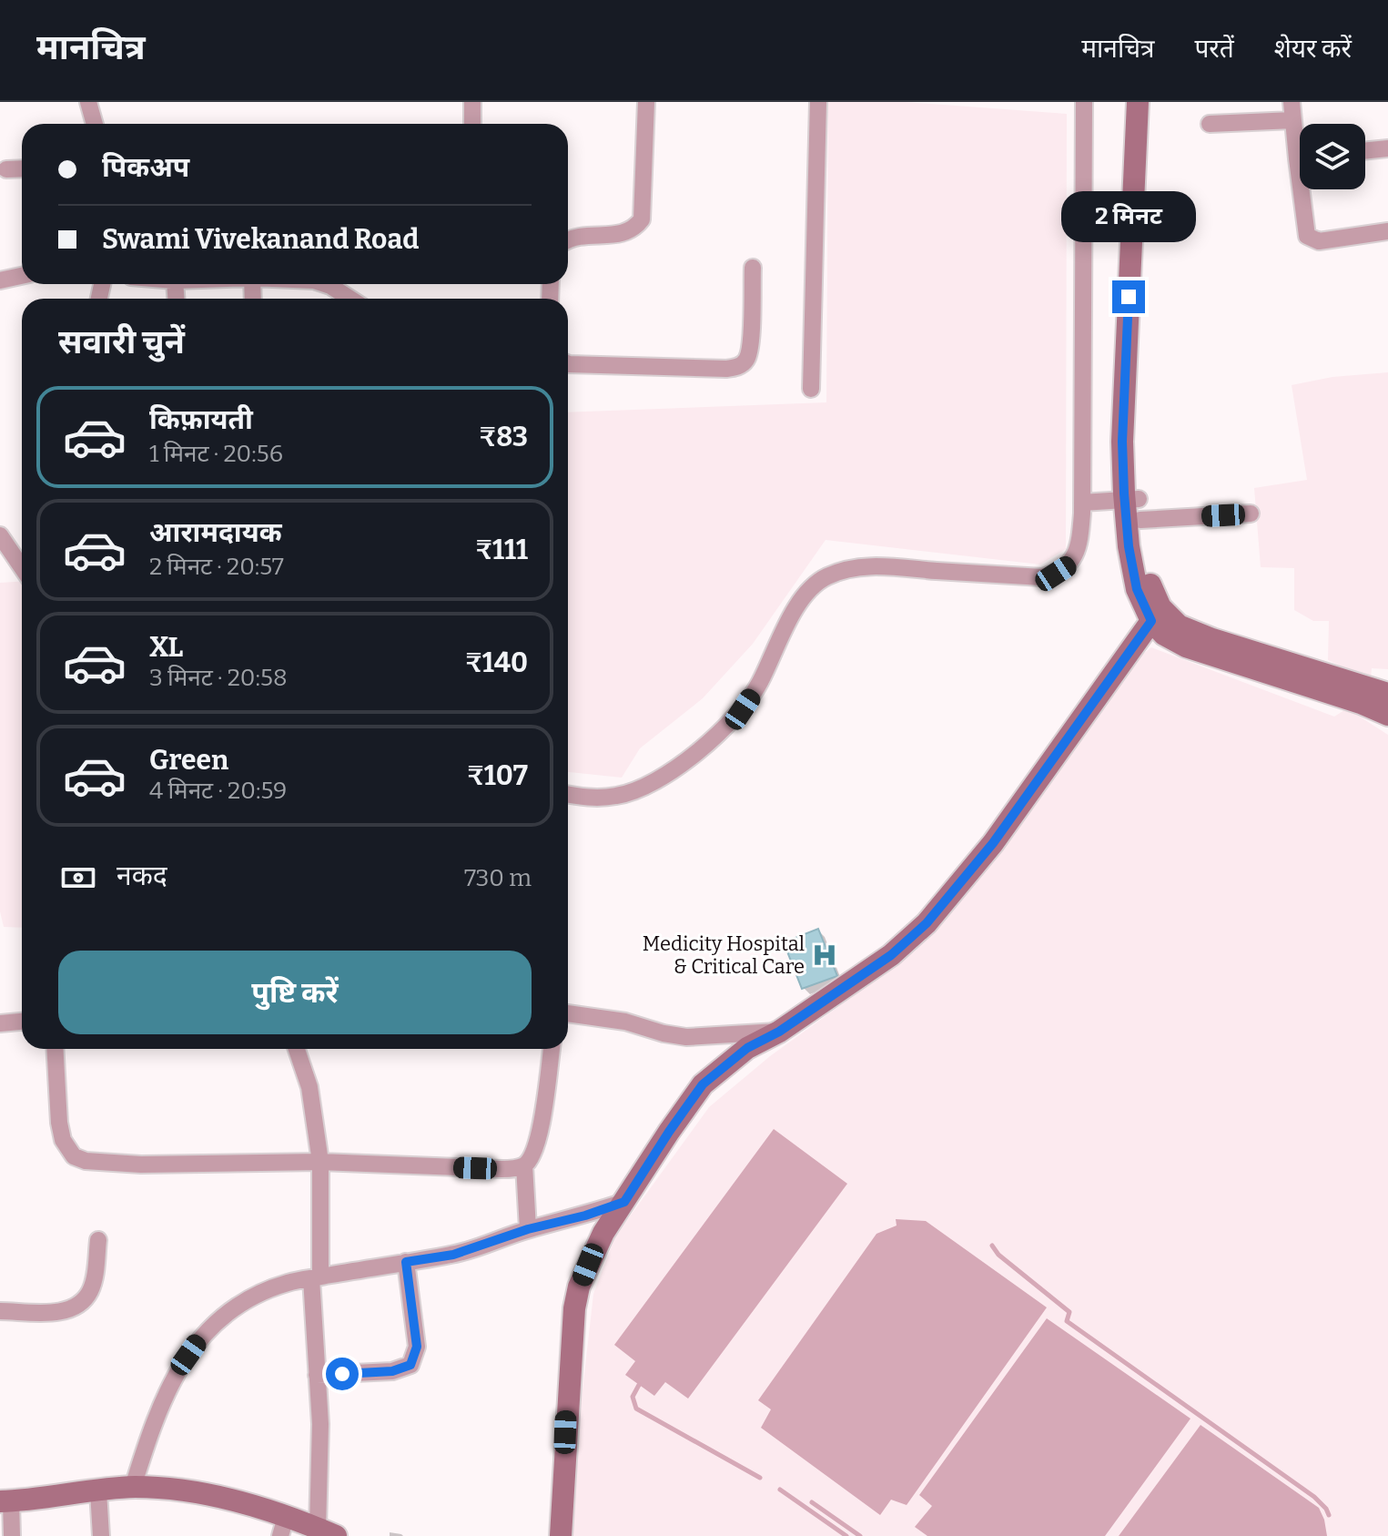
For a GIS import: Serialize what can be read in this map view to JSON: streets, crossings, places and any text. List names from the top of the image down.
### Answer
{
  "places": {
    "hospital": ["Medicity Hospital & Critical Care"]
  },
  "page": {
    "header": "मानचित्र",
    "nav": ["मानचित्र", "परतें", "शेयर करें"],
    "banner": ["पिकअप", "Swami Vivekanand Road"],
    "bubble": "2 मिनट",
    "heading": "सवारी चुनें",
    "list": [
      {
        "name": "किफ़ायती",
        "note": "1 मिनट · 20:56",
        "value": "₹83"
      },
      {
        "name": "आरामदायक",
        "note": "2 मिनट · 20:57",
        "value": "₹111"
      },
      {
        "name": "XL",
        "note": "3 मिनट · 20:58",
        "value": "₹140"
      },
      {
        "name": "Green",
        "note": "4 मिनट · 20:59",
        "value": "₹107"
      }
    ],
    "pay": ["नकद", "730 m"],
    "buttons": "पुष्टि करें"
  }
}
